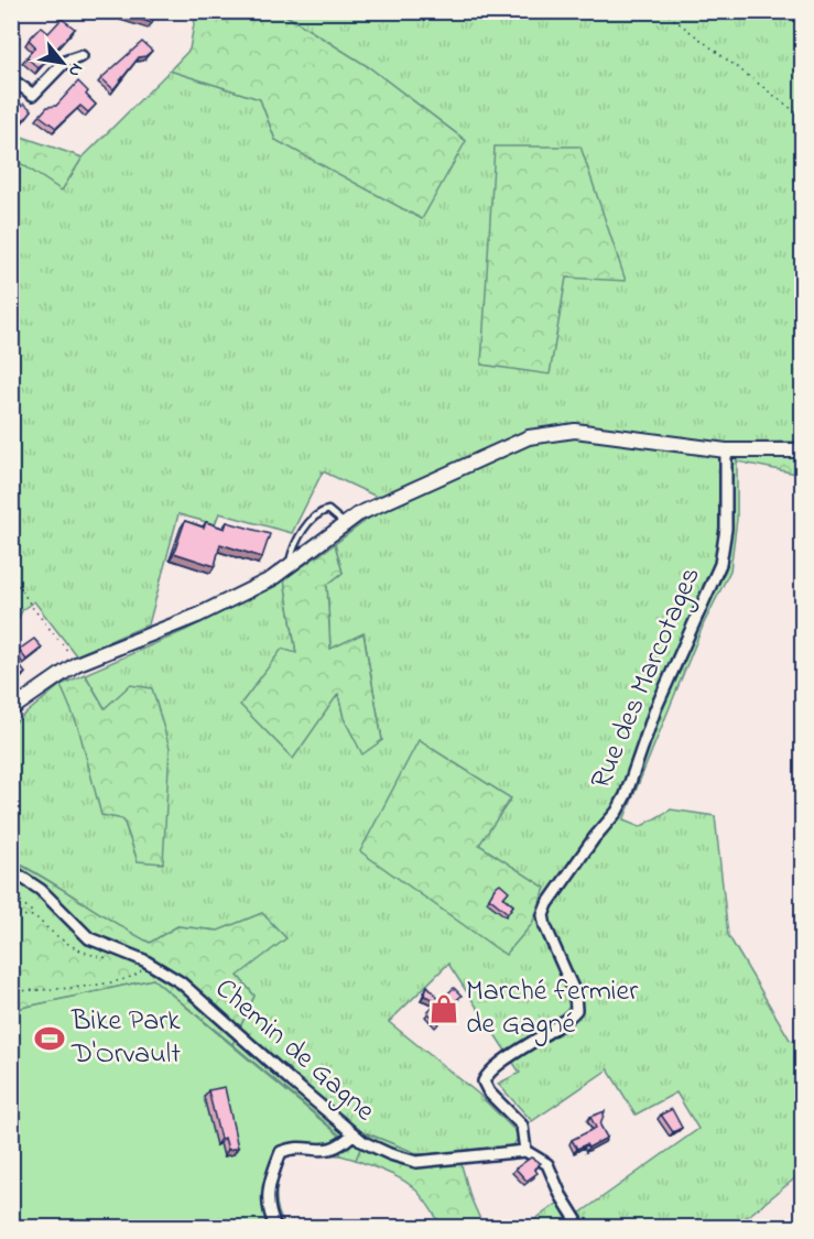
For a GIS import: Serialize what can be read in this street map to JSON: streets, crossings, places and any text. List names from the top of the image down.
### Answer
{
  "streets": {
    "street": ["Rue des Marcotages", "Chemin de Gagne"]
  },
  "crossings": [
    ["Rue des Marcotages", "Chemin de Gagne"]
  ],
  "places": {
    "shop": ["Marché fermier de Gagné"],
    "sports": ["Bike Park D'Orvault"]
  },
  "north": "bottom right"
}
